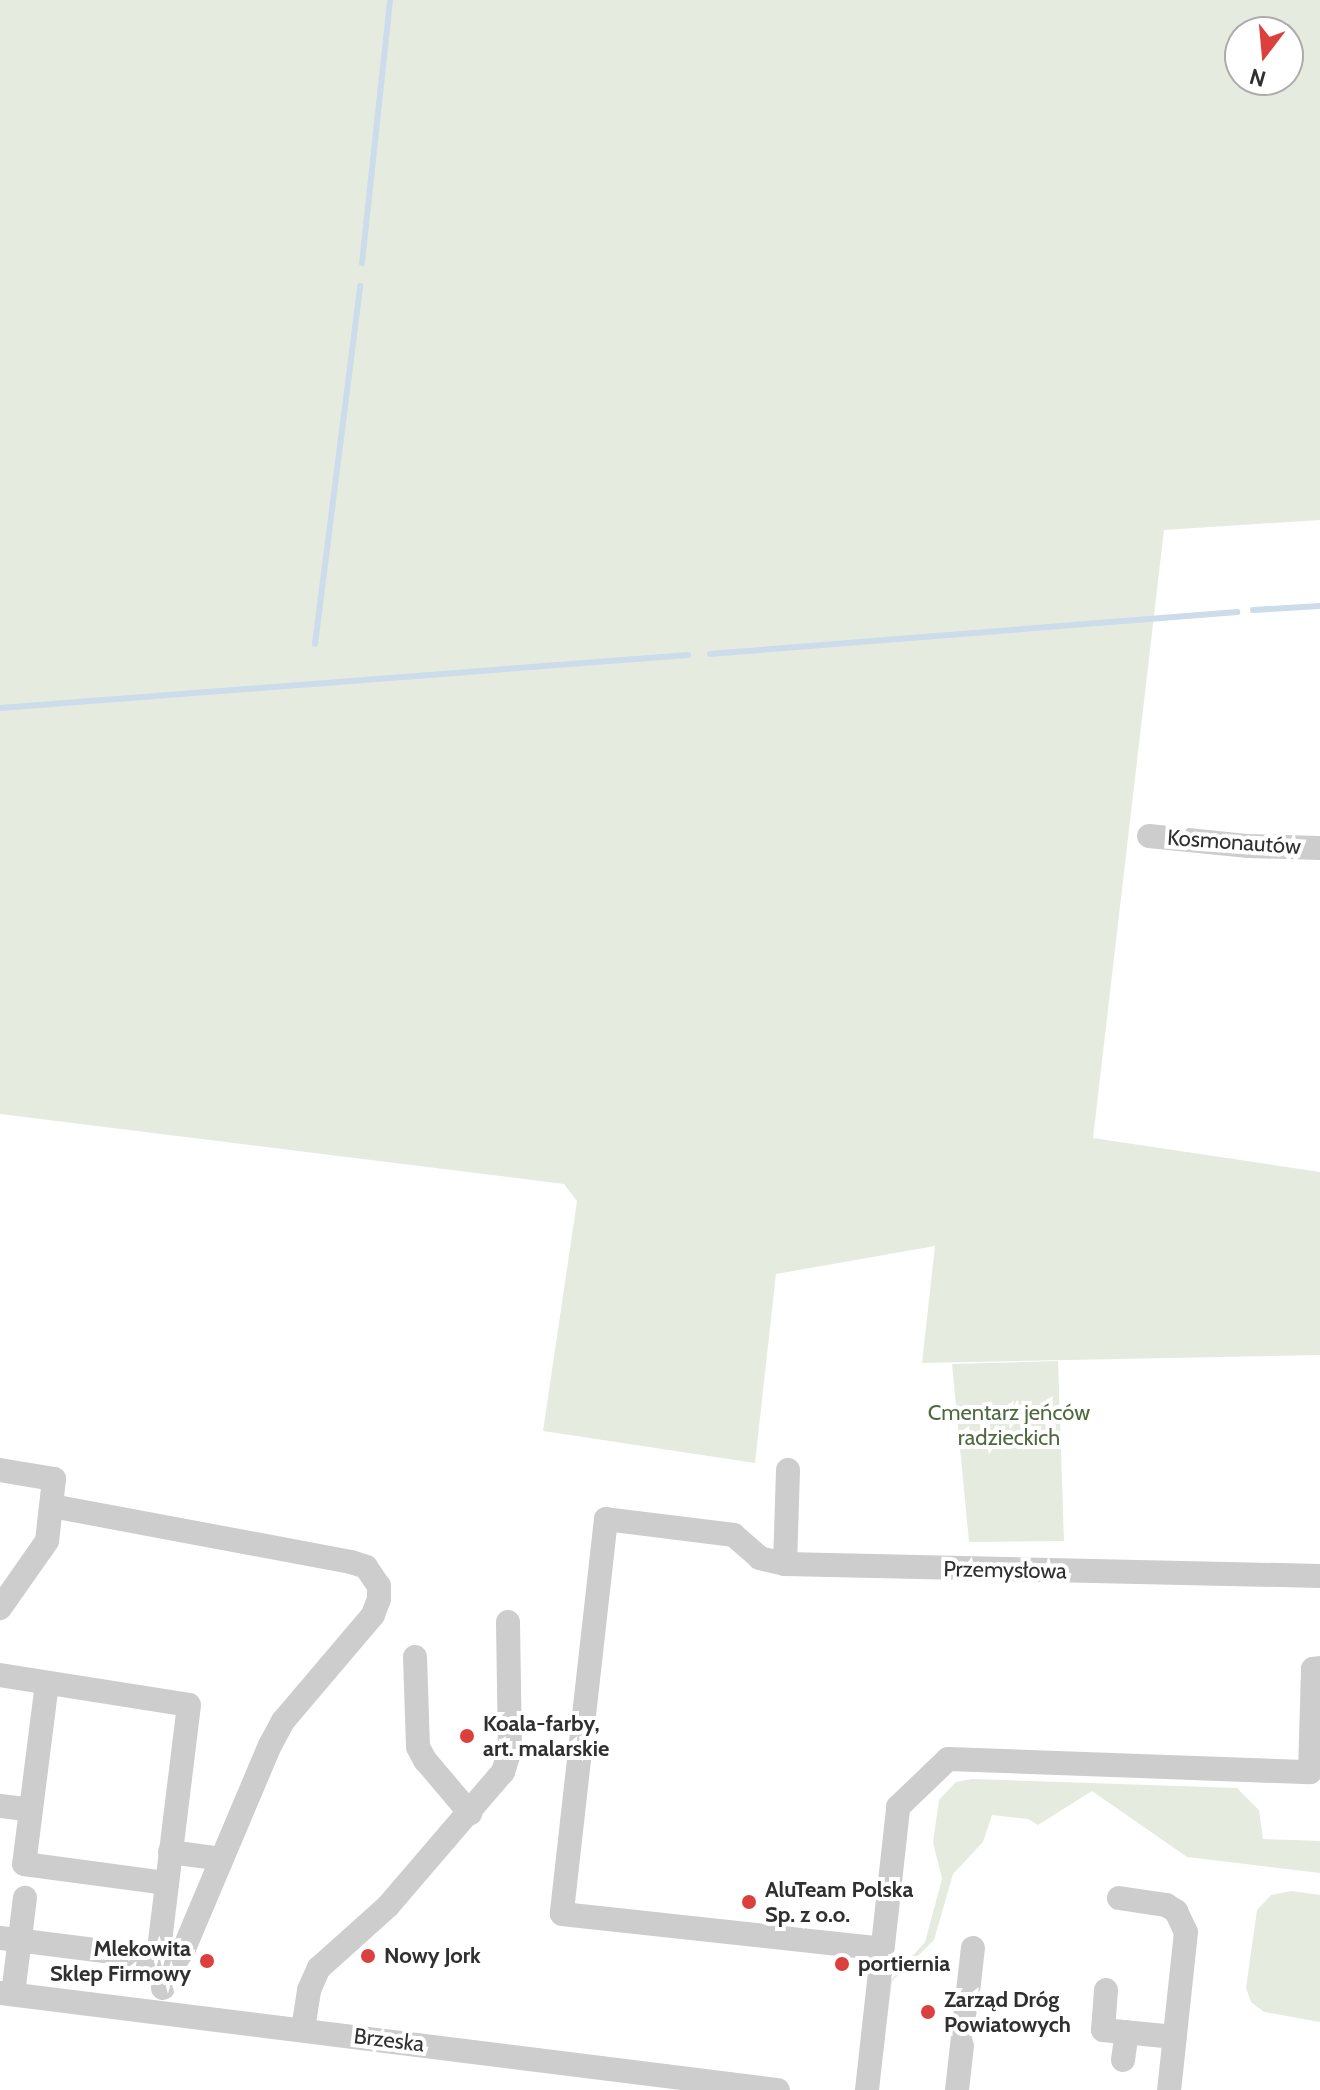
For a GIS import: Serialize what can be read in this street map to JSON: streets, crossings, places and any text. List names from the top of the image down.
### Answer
{
  "streets": {
    "street": ["Kosmonautów", "Przemysłowa", "Brzeska"]
  },
  "parks": ["Cmentarz jeńców radzieckich"],
  "places": [
    "Koala-farby, art. malarskie",
    "AluTeam Polska Sp. z o.o.",
    "Nowy Jork",
    "Mlekowita Sklep Firmowy",
    "portiernia",
    "Zarząd Dróg Powiatowych"
  ],
  "north": "bottom"
}
